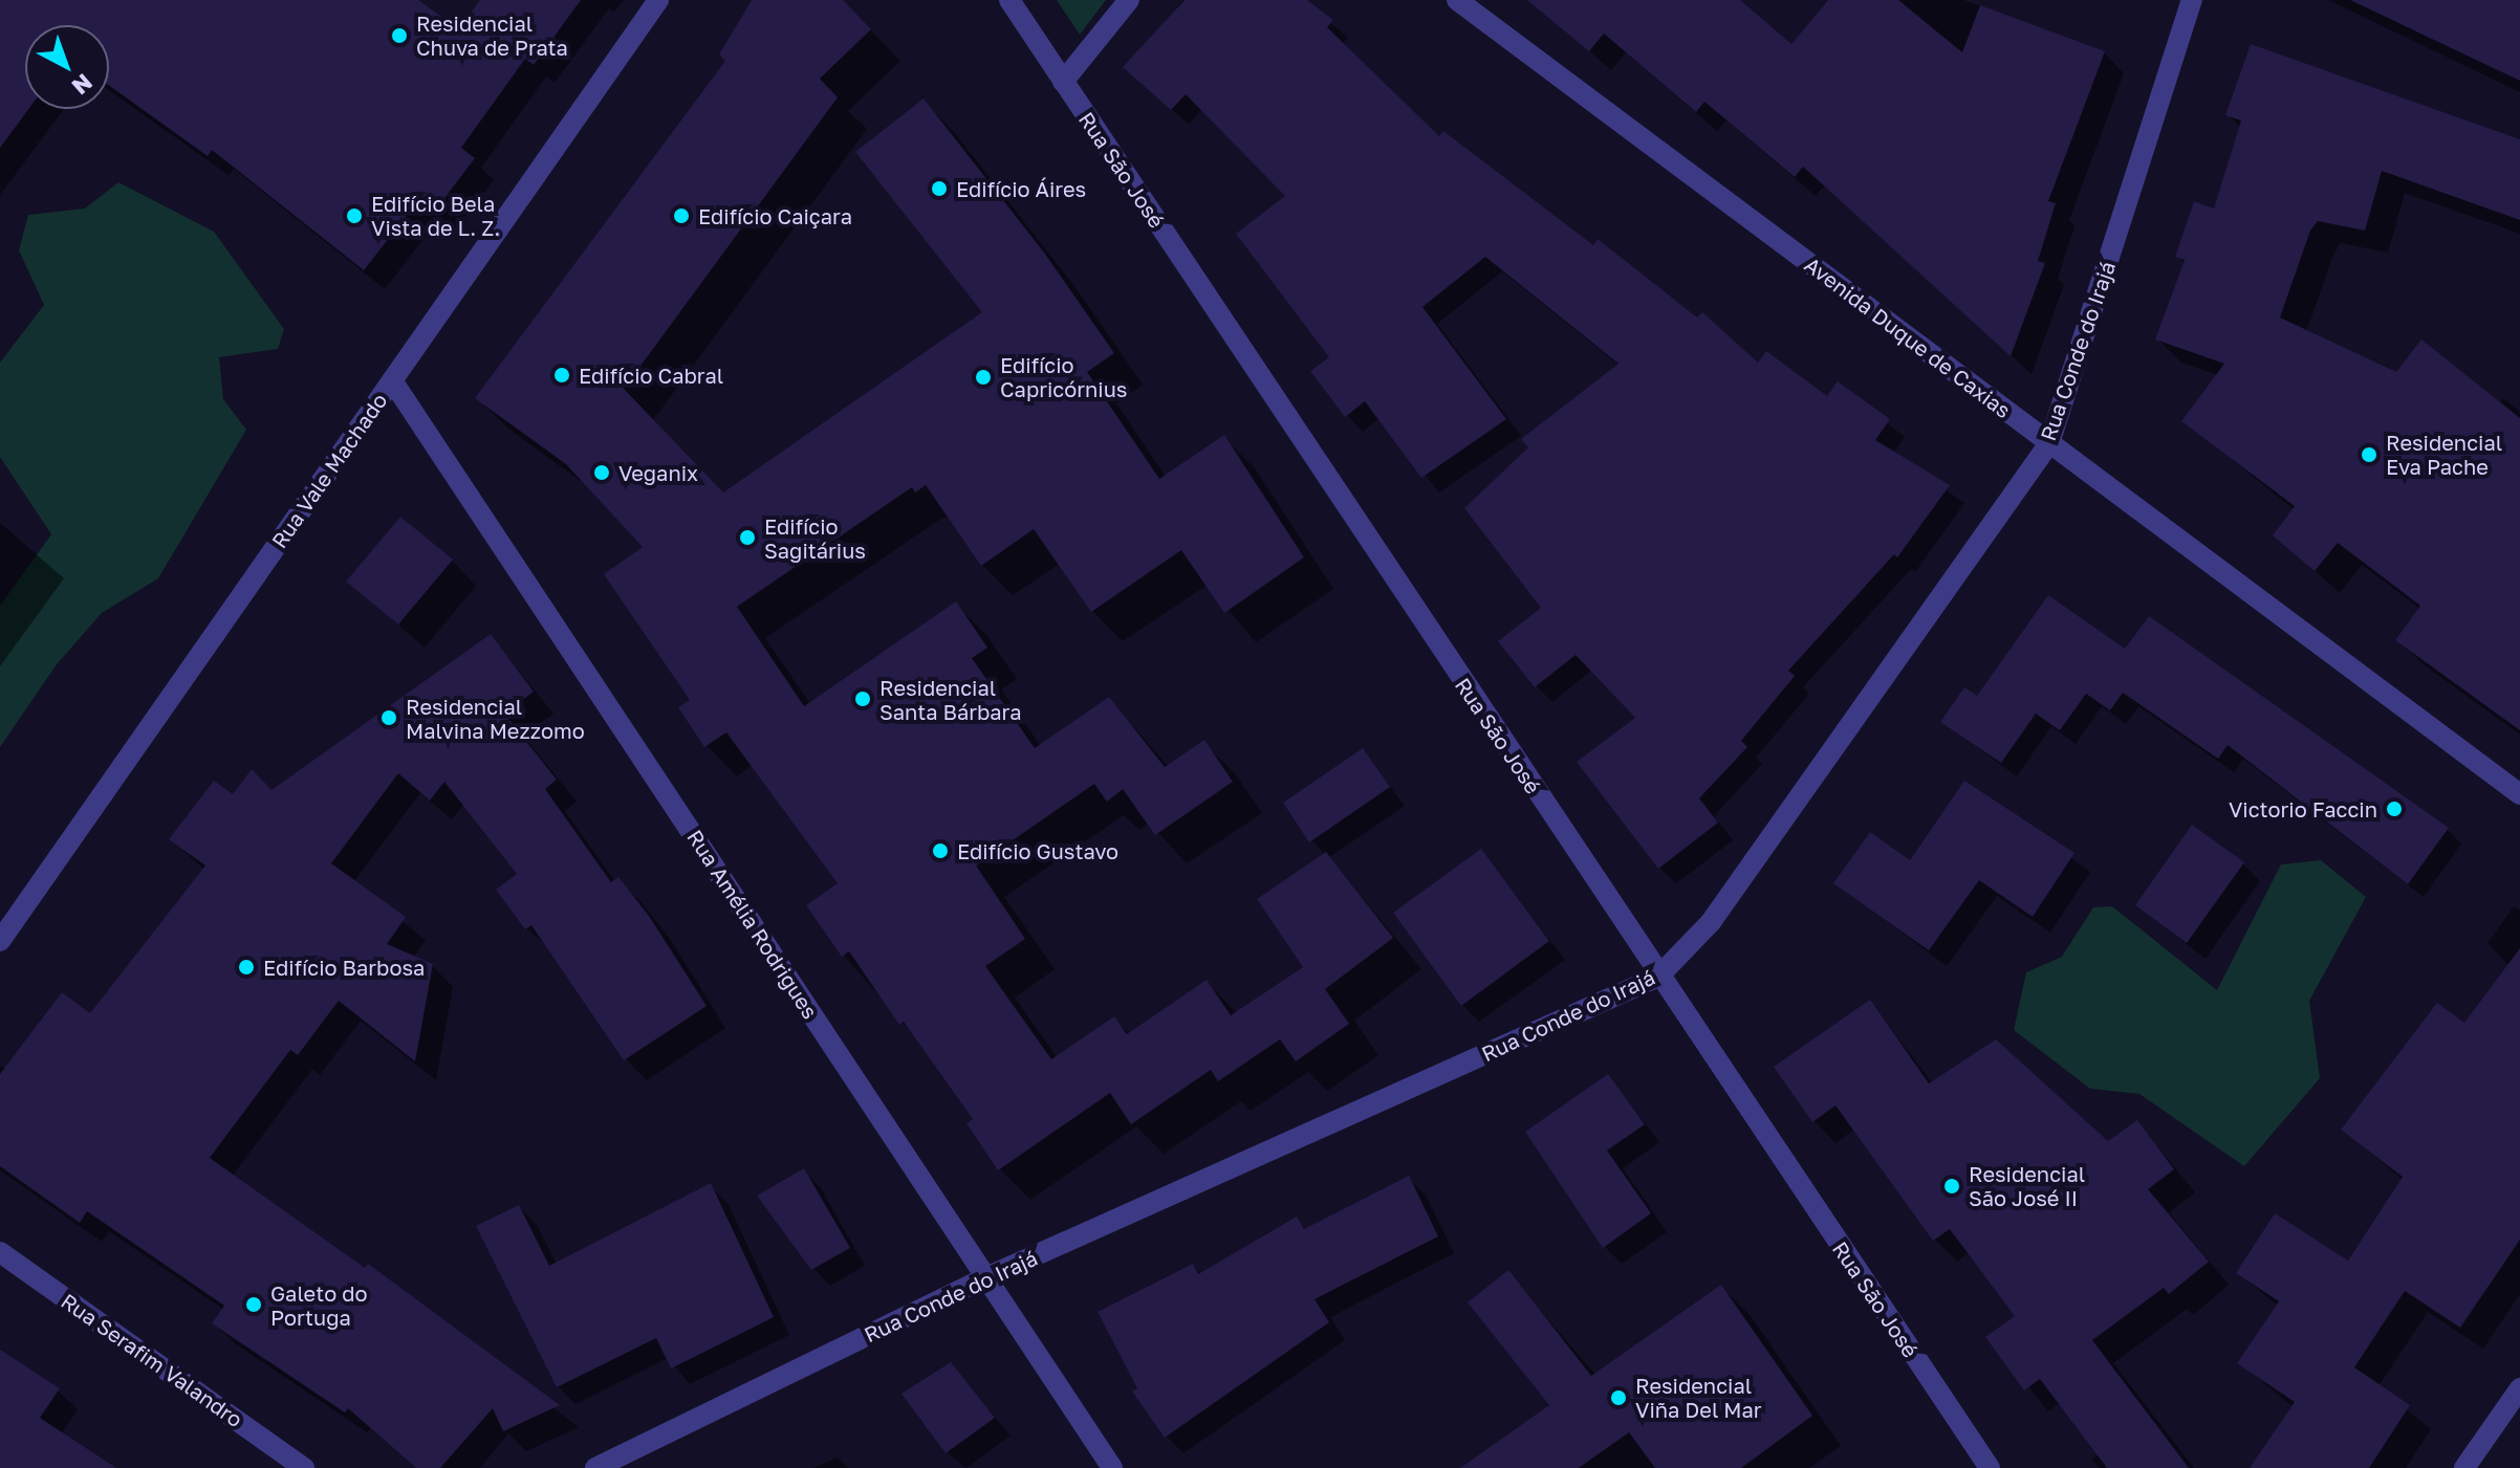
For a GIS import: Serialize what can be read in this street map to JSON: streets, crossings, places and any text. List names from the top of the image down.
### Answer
{
  "streets": {
    "street": [
      "Rua São José",
      "Avenida Duque de Caxias",
      "Rua Conde do Irajá",
      "Rua Vale Machado",
      "Rua Amélia Rodrigues",
      "Rua Serafim Valandro"
    ]
  },
  "crossings": [
    ["Rua São José", "Rua Conde do Irajá"],
    ["Avenida Duque de Caxias", "Rua Conde do Irajá"],
    ["Rua Conde do Irajá", "Rua Amélia Rodrigues"],
    ["Rua Vale Machado", "Rua Amélia Rodrigues"]
  ],
  "places": [
    "Residencial Chuva de Prata",
    "Edifício Áires",
    "Edifício Bela Vista de L. Z.",
    "Edifício Caiçara",
    "Edifício Cabral",
    "Edifício Capricórnius",
    "Residencial Eva Pache",
    "Veganix",
    "Edifício Sagitárius",
    "Residencial Santa Bárbara",
    "Residencial Malvina Mezzomo",
    "Victorio Faccin",
    "Edifício Gustavo",
    "Edifício Barbosa",
    "Residencial São José II",
    "Galeto do Portuga",
    "Residencial Viña Del Mar"
  ],
  "north": "bottom right"
}
